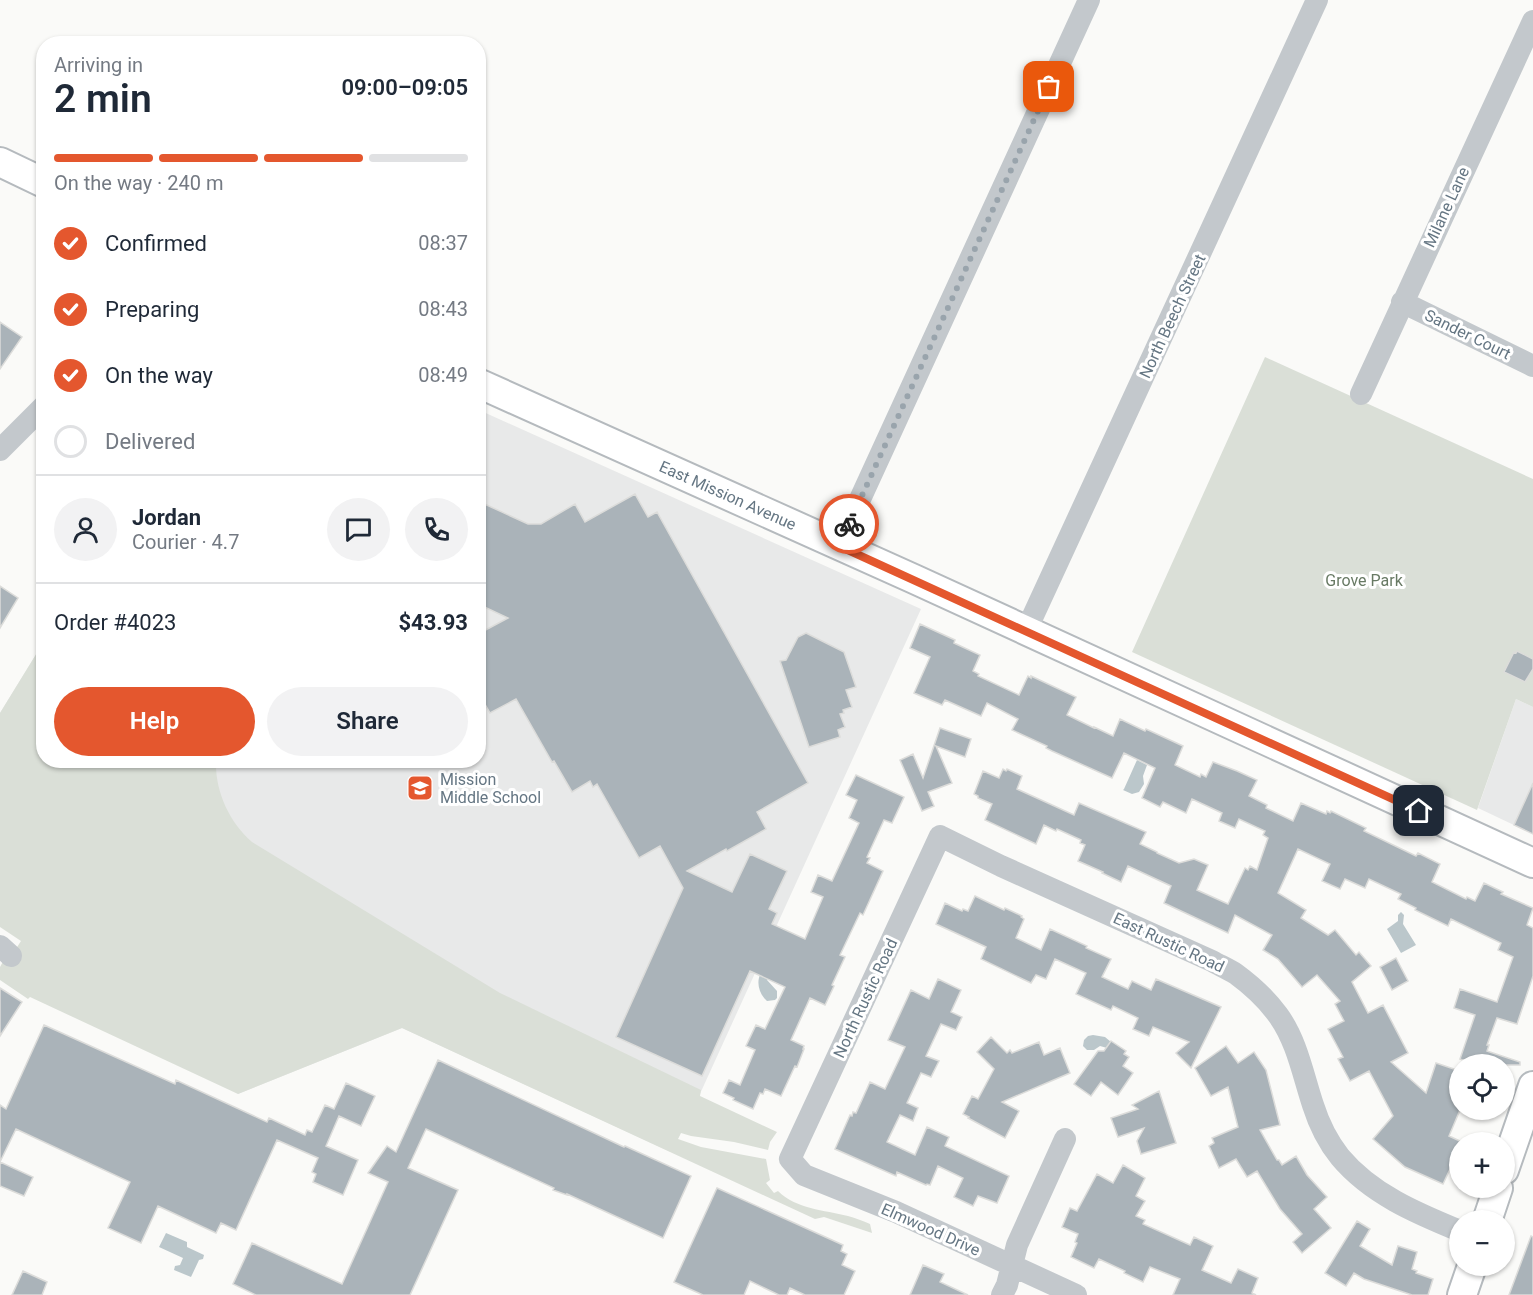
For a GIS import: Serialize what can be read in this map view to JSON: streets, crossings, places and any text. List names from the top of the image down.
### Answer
{
  "streets": {
    "main road": ["East Mission Avenue"],
    "street": [
      "Milane Lane",
      "North Beech Street",
      "Sander Court",
      "East Rustic Road",
      "North Rustic Road",
      "Elmwood Drive"
    ]
  },
  "crossings": [
    ["Milane Lane", "Sander Court"],
    ["North Beech Street", "East Mission Avenue"],
    ["East Rustic Road", "North Rustic Road"],
    ["North Rustic Road", "Elmwood Drive"]
  ],
  "parks": ["Grove Park"],
  "places": {
    "school or university": ["Mission Middle School"]
  },
  "page": {
    "heading": ["2 min", "Arriving in", "09:00–09:05"],
    "panel": [
      "Jordan",
      "Courier · 4.7",
      "Order #4023",
      "$43.93"
    ],
    "bar": "On the way · 240 m",
    "list": [
      ["Confirmed", "08:37"],
      ["Preparing", "08:43"],
      ["On the way", "08:49"],
      "Delivered"
    ],
    "buttons": ["Help", "Share"],
    "map_buttons": ["+", "−"]
  }
}
